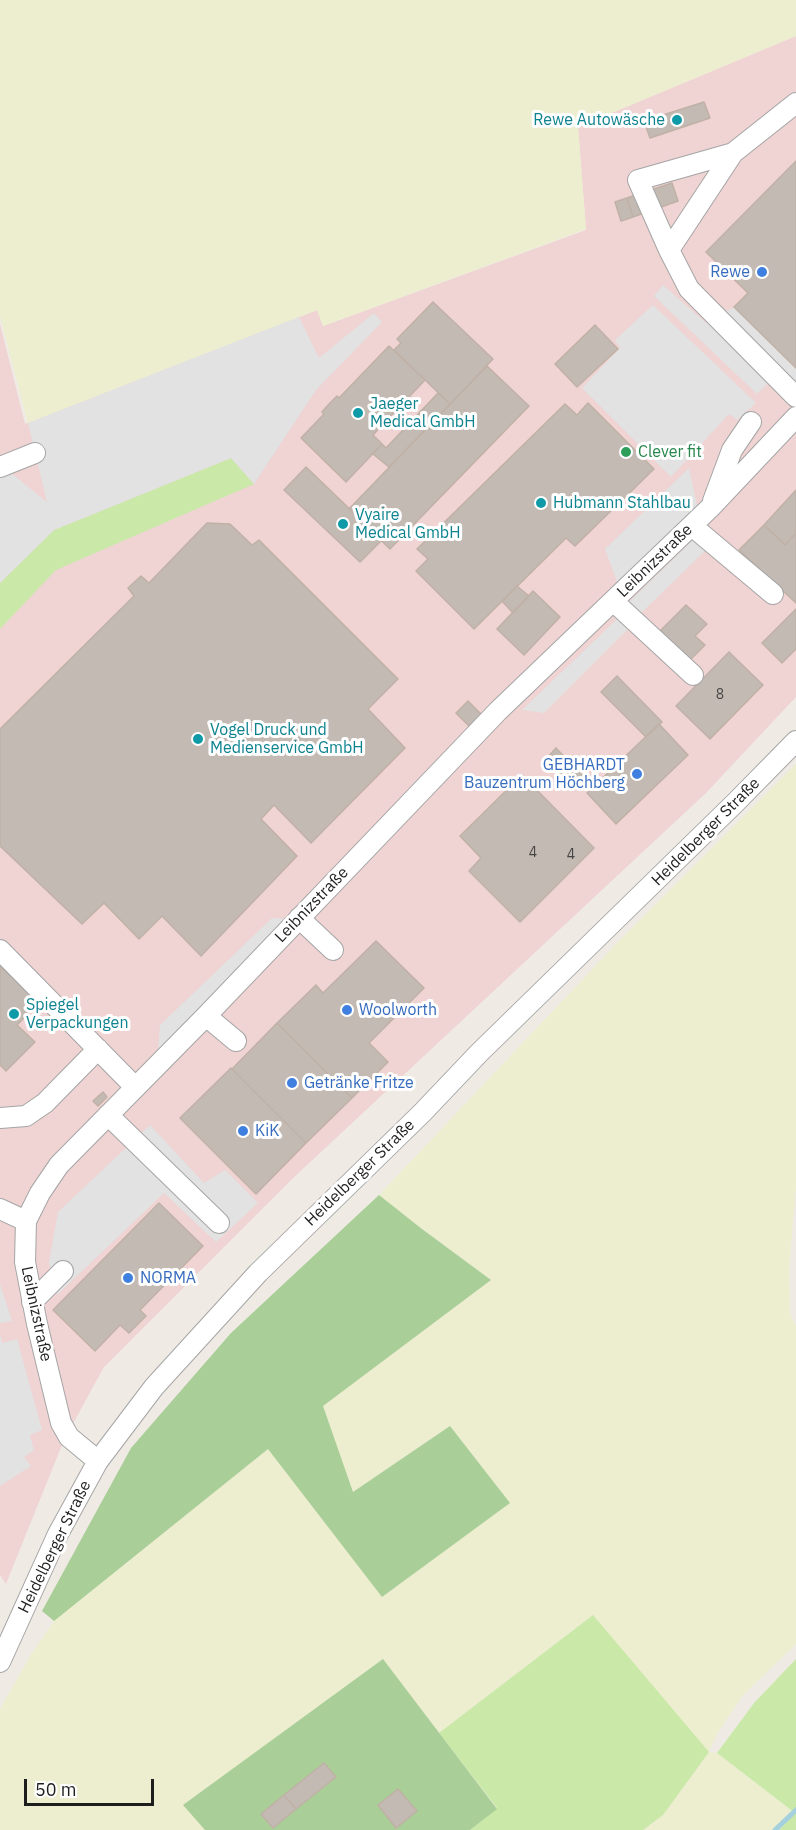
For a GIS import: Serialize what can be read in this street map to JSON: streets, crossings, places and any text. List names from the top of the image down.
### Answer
{
  "streets": {
    "street": ["Leibnizstraße", "Heidelberger Straße"]
  },
  "crossings": [
    ["Leibnizstraße", "Heidelberger Straße"]
  ],
  "places": [
    "Rewe Autowäsche",
    "Rewe",
    "Jaeger Medical GmbH",
    "Clever fit",
    "Hubmann Stahlbau",
    "Vyaire Medical GmbH",
    "Vogel Druck und Medienservice GmbH",
    "GEBHARDT Bauzentrum Höchberg",
    "Woolworth",
    "Spiegel Verpackungen",
    "Getränke Fritze",
    "KiK",
    "NORMA"
  ],
  "house_numbers": ["8", "4", "4"],
  "scale_bar": "50 m"
}
